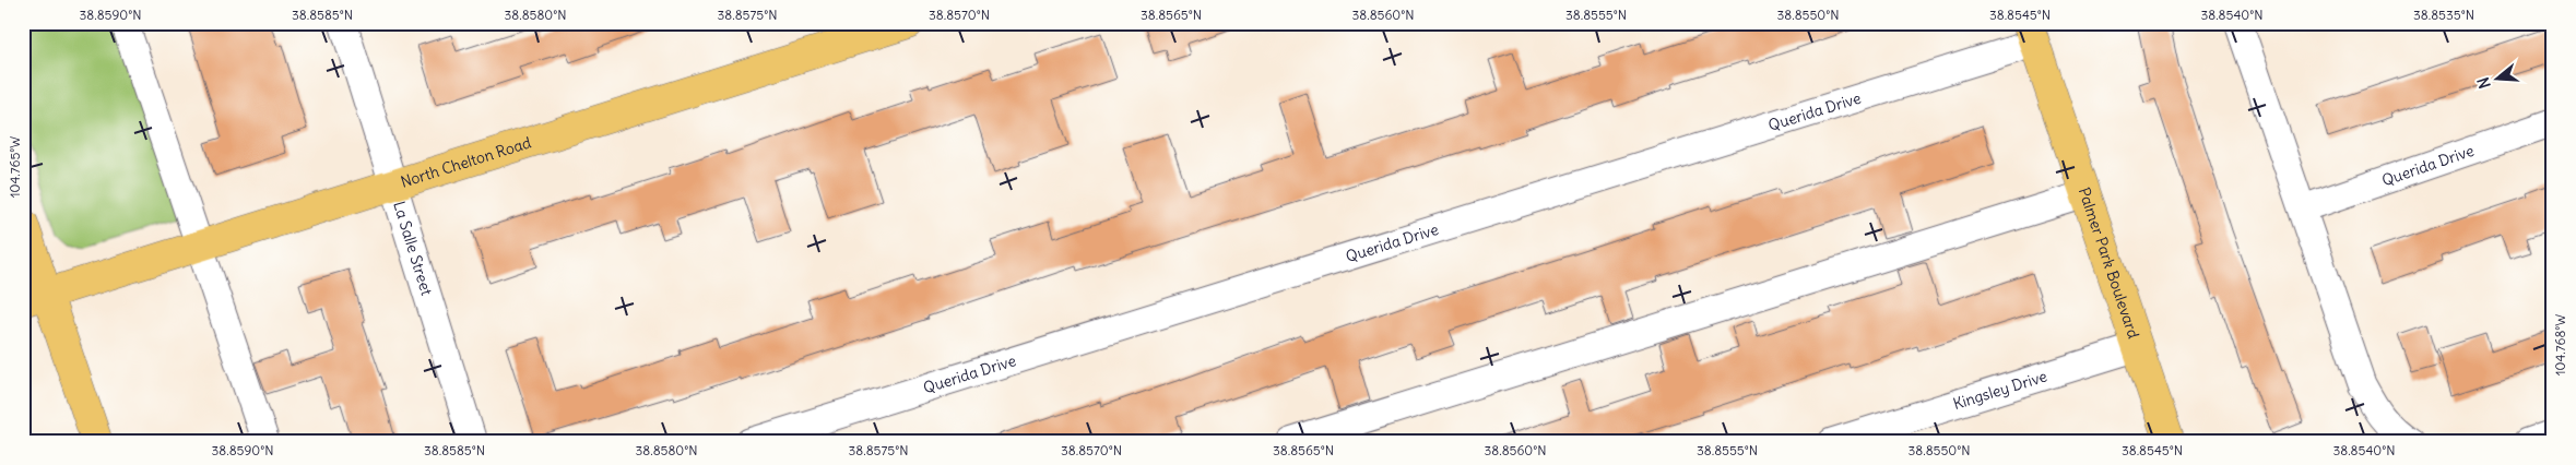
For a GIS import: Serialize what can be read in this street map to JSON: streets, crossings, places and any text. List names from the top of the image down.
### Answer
{
  "streets": {
    "main road": ["North Chelton Road", "Palmer Park Boulevard"],
    "street": ["Querida Drive", "La Salle Street", "Kingsley Drive"]
  },
  "crossings": [
    ["Querida Drive", "Palmer Park Boulevard"],
    ["North Chelton Road", "La Salle Street"],
    ["Palmer Park Boulevard", "Kingsley Drive"]
  ],
  "north": "left",
  "coordinates": [
    "38.8590°N",
    "38.8585°N",
    "38.8580°N",
    "38.8575°N",
    "38.8570°N",
    "38.8565°N",
    "38.8560°N",
    "38.8555°N",
    "38.8550°N",
    "38.8545°N",
    "38.8540°N",
    "38.8535°N",
    "104.765°W",
    "104.768°W"
  ]
}
